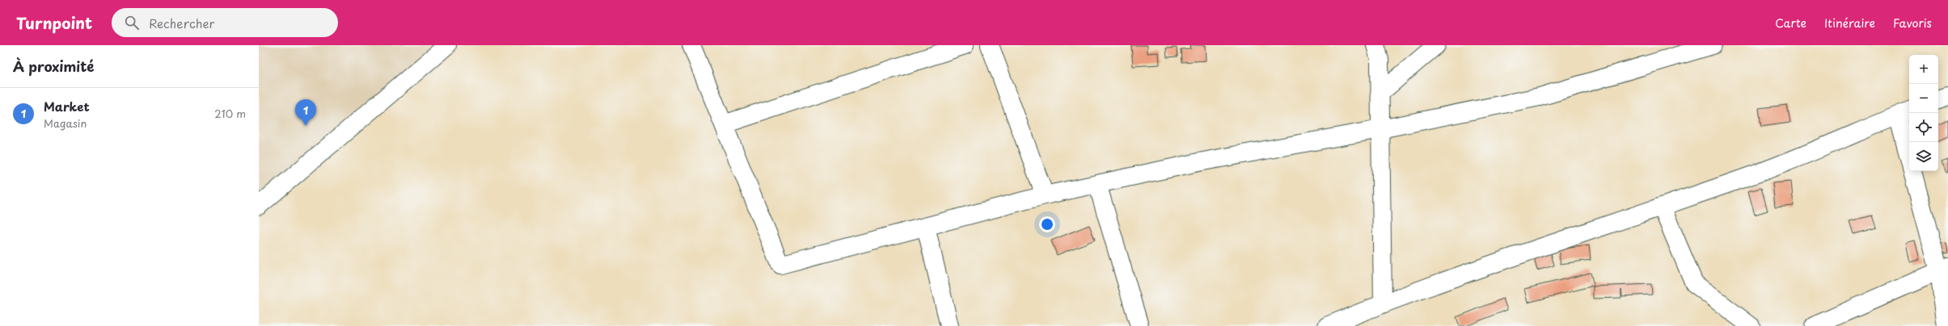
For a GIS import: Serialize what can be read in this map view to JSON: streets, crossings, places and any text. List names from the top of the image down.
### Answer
{
  "page": {
    "header": "Turnpoint",
    "search": "Rechercher",
    "nav": ["Carte", "Itinéraire", "Favoris"],
    "heading": "À proximité",
    "map_buttons": ["+", "−"],
    "list": [
      {
        "mark": "1",
        "name": "Market",
        "note": "Magasin",
        "value": "210 m"
      }
    ],
    "pins": "1"
  }
}
